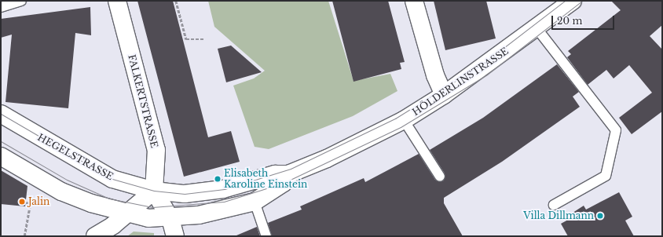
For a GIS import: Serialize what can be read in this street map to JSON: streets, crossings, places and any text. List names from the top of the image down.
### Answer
{
  "streets": {
    "street": ["HÖLDERLINSTRASSE", "FALKERTSTRASSE", "HEGELSTRASSE"]
  },
  "crossings": [
    ["HÖLDERLINSTRASSE", "FALKERTSTRASSE"],
    ["HÖLDERLINSTRASSE", "HEGELSTRASSE"],
    ["FALKERTSTRASSE", "HEGELSTRASSE"]
  ],
  "places": ["Elisabeth Karoline Einstein", "Jalin", "Villa Dillmann"],
  "scale_bar": "20 m"
}
